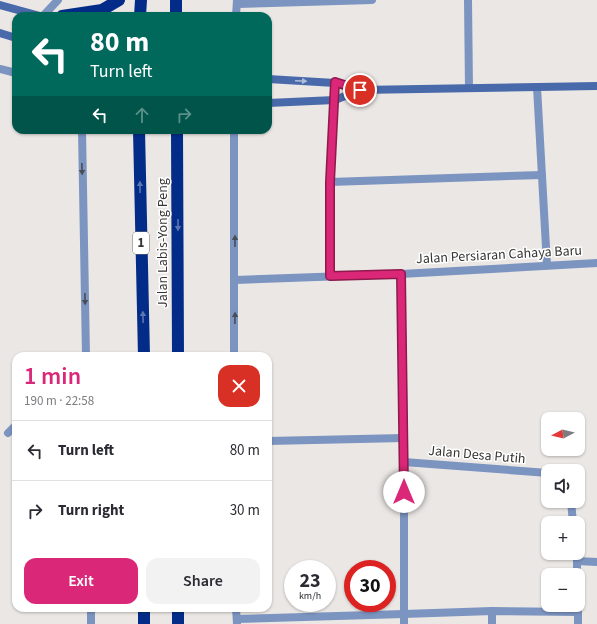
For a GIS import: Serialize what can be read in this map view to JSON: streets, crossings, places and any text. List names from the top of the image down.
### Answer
{
  "streets": {
    "highway": ["1", "Jalan Labis-Yong Peng"],
    "street": ["Jalan Persiaran Cahaya Baru", "Jalan Desa Putih"]
  },
  "north": "left",
  "page": {
    "turn": ["80 m", "Turn left"],
    "heading": ["1 min", "190 m · 22:58"],
    "map_buttons": ["+", "−"],
    "list": [
      {
        "name": "Turn left",
        "value": "80 m"
      },
      {
        "name": "Turn right",
        "value": "30 m"
      }
    ],
    "buttons": ["Exit", "Share"],
    "speed": "23 km/h",
    "limit": "30"
  }
}
